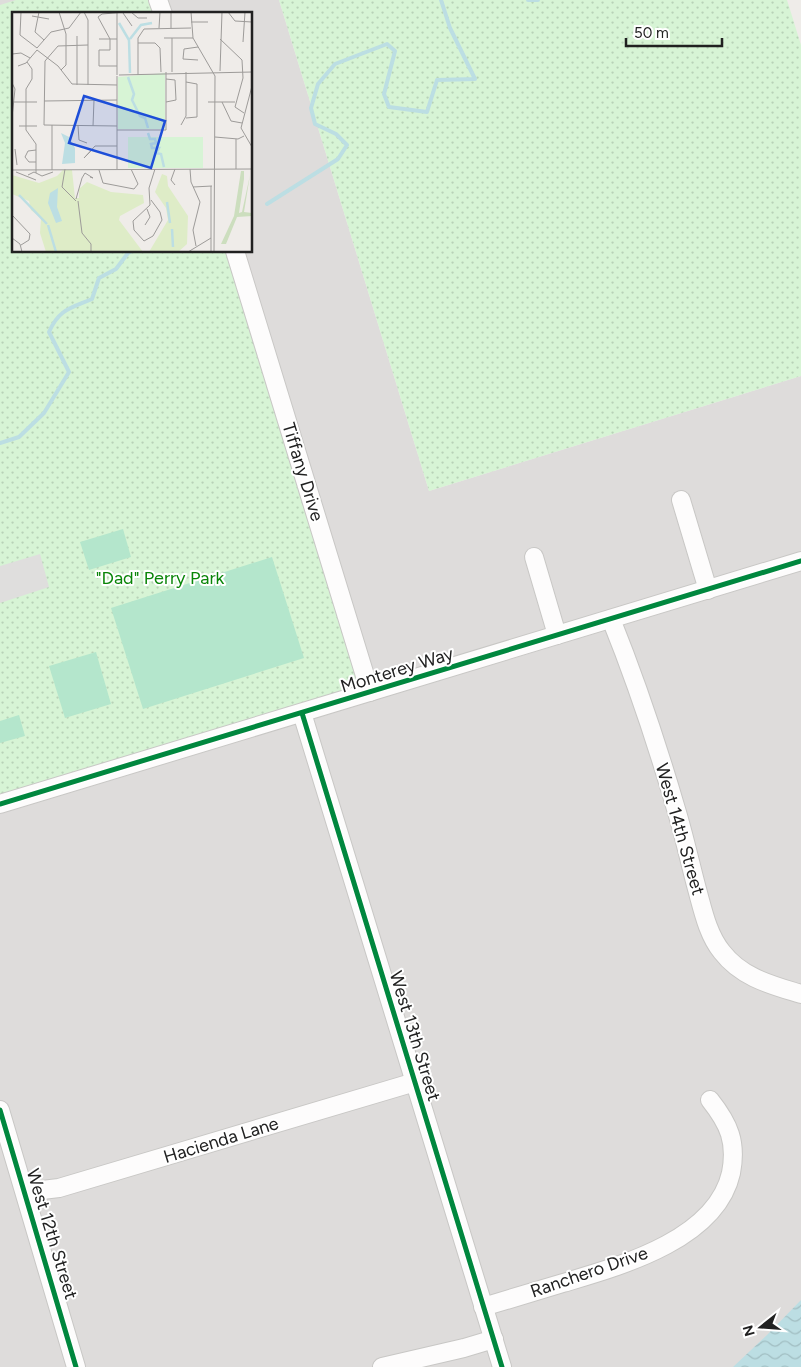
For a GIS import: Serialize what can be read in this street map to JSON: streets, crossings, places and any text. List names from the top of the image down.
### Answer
{
  "streets": {
    "street": [
      "Tiffany Drive",
      "Monterey Way",
      "West 14th Street",
      "West 13th Street",
      "Hacienda Lane",
      "West 12th Street",
      "Ranchero Drive"
    ]
  },
  "crossings": [
    ["Tiffany Drive", "Monterey Way"],
    ["Monterey Way", "West 14th Street"],
    ["Monterey Way", "West 13th Street"],
    ["West 13th Street", "Hacienda Lane"],
    ["West 13th Street", "Ranchero Drive"],
    ["Hacienda Lane", "West 12th Street"]
  ],
  "parks": ["\"Dad\" Perry Park"],
  "scale_bar": "50 m",
  "north": "left"
}
